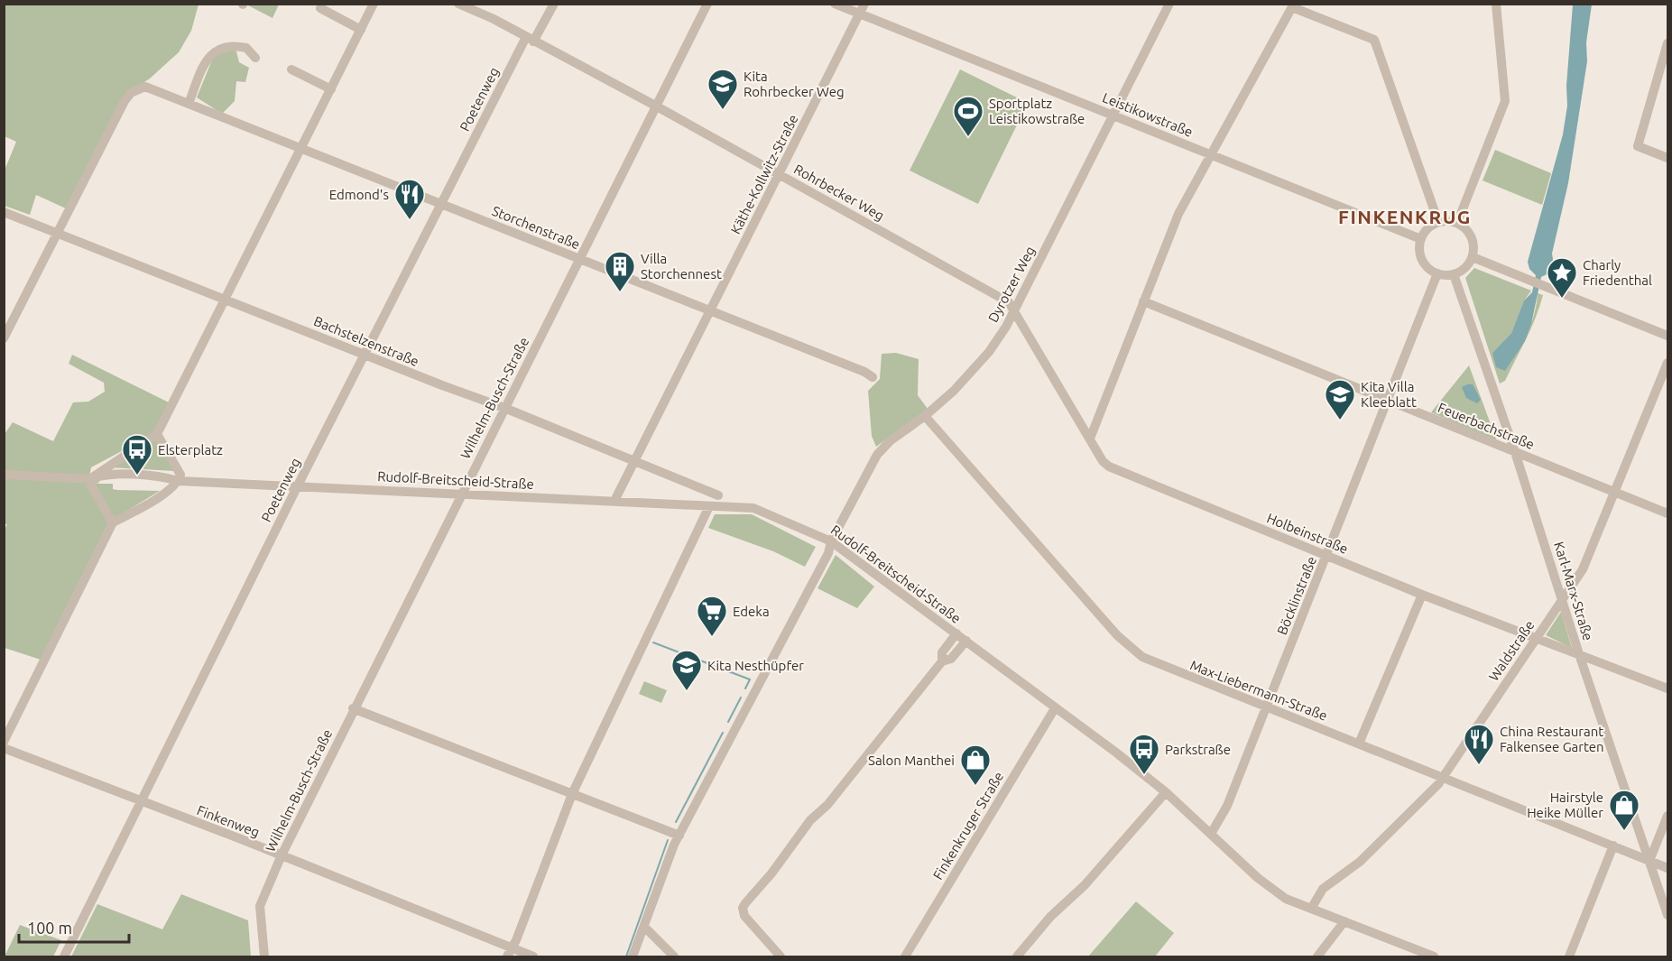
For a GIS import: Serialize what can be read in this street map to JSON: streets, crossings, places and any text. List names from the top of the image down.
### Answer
{
  "streets": {
    "street": [
      "Poetenweg",
      "Leistikowstraße",
      "Käthe-Kollwitz-Straße",
      "Rohrbecker Weg",
      "Storchenstraße",
      "Dyrotzer Weg",
      "Bachstelzenstraße",
      "Wilhelm-Busch-Straße",
      "Feuerbachstraße",
      "Rudolf-Breitscheid-Straße",
      "Holbeinstraße",
      "Karl-Marx-Straße",
      "Böcklinstraße",
      "Waldstraße",
      "Max-Liebermann-Straße",
      "Finkenweg",
      "Finkenkruger Straße"
    ]
  },
  "crossings": [
    ["Poetenweg", "Rohrbecker Weg"],
    ["Poetenweg", "Storchenstraße"],
    ["Poetenweg", "Bachstelzenstraße"],
    ["Poetenweg", "Rudolf-Breitscheid-Straße"],
    ["Poetenweg", "Finkenweg"],
    ["Leistikowstraße", "Käthe-Kollwitz-Straße"],
    ["Leistikowstraße", "Dyrotzer Weg"],
    ["Leistikowstraße", "Karl-Marx-Straße"],
    ["Leistikowstraße", "Böcklinstraße"],
    ["Käthe-Kollwitz-Straße", "Rohrbecker Weg"],
    ["Käthe-Kollwitz-Straße", "Storchenstraße"],
    ["Käthe-Kollwitz-Straße", "Bachstelzenstraße"],
    ["Käthe-Kollwitz-Straße", "Rudolf-Breitscheid-Straße"],
    ["Rohrbecker Weg", "Dyrotzer Weg"],
    ["Rohrbecker Weg", "Wilhelm-Busch-Straße"],
    ["Rohrbecker Weg", "Holbeinstraße"],
    ["Storchenstraße", "Bachstelzenstraße"],
    ["Storchenstraße", "Wilhelm-Busch-Straße"],
    ["Dyrotzer Weg", "Rudolf-Breitscheid-Straße"],
    ["Dyrotzer Weg", "Holbeinstraße"],
    ["Dyrotzer Weg", "Max-Liebermann-Straße"],
    ["Bachstelzenstraße", "Wilhelm-Busch-Straße"],
    ["Wilhelm-Busch-Straße", "Rudolf-Breitscheid-Straße"],
    ["Wilhelm-Busch-Straße", "Finkenweg"],
    ["Feuerbachstraße", "Karl-Marx-Straße"],
    ["Feuerbachstraße", "Böcklinstraße"],
    ["Feuerbachstraße", "Waldstraße"],
    ["Rudolf-Breitscheid-Straße", "Böcklinstraße"],
    ["Rudolf-Breitscheid-Straße", "Waldstraße"],
    ["Rudolf-Breitscheid-Straße", "Finkenkruger Straße"],
    ["Holbeinstraße", "Karl-Marx-Straße"],
    ["Holbeinstraße", "Böcklinstraße"],
    ["Holbeinstraße", "Waldstraße"],
    ["Karl-Marx-Straße", "Böcklinstraße"],
    ["Karl-Marx-Straße", "Waldstraße"],
    ["Karl-Marx-Straße", "Max-Liebermann-Straße"],
    ["Böcklinstraße", "Max-Liebermann-Straße"],
    ["Waldstraße", "Max-Liebermann-Straße"]
  ],
  "districts": ["FINKENKRUG"],
  "places": {
    "school or university": ["Kita Rohrbecker Weg", "Kita Villa Kleeblatt", "Kita Nesthüpfer"],
    "sports": ["Sportplatz Leistikowstraße"],
    "restaurant": ["Edmond's", "China Restaurant Falkensee Garten"],
    "building": ["Villa Storchennest"],
    "place": ["Charly Friedenthal"],
    "bus stop": ["Elsterplatz", "Parkstraße"],
    "supermarket": ["Edeka"],
    "shop": ["Salon Manthei", "Hairstyle Heike Müller"]
  },
  "scale_bar": "100 m"
}
